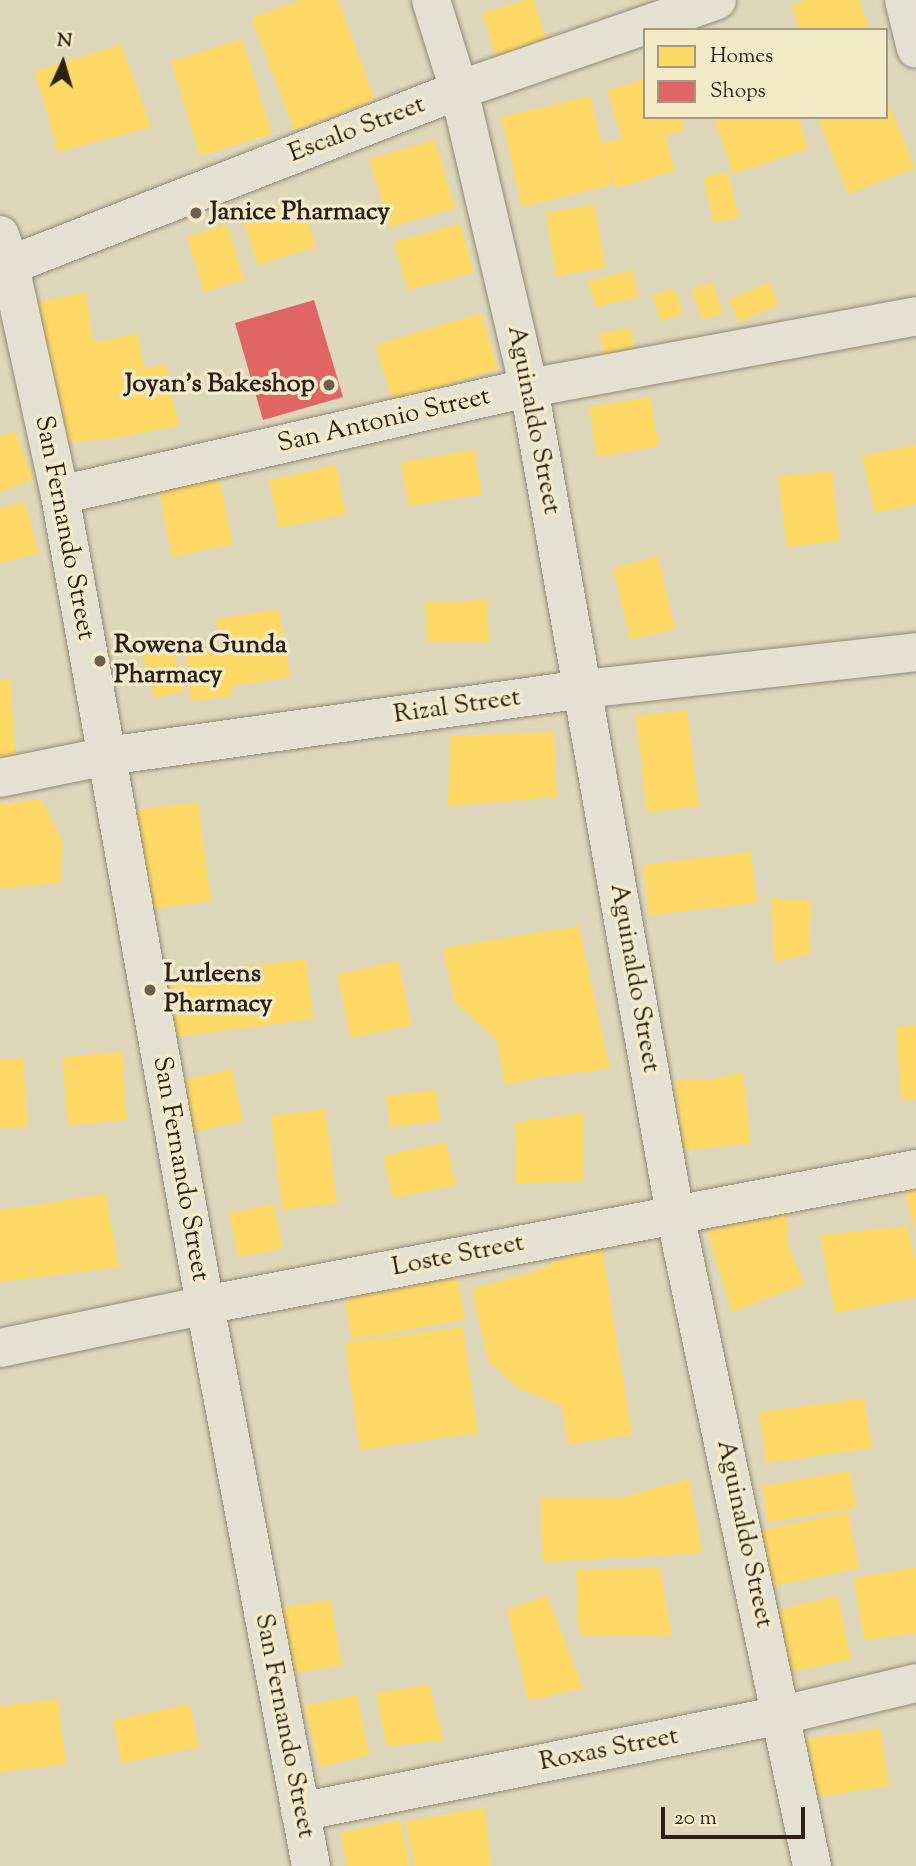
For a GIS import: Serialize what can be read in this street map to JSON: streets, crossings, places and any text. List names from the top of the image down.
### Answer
{
  "streets": {
    "street": [
      "Escalo Street",
      "Aguinaldo Street",
      "San Antonio Street",
      "San Fernando Street",
      "Rizal Street",
      "Loste Street",
      "Roxas Street"
    ]
  },
  "crossings": [
    ["Escalo Street", "Aguinaldo Street"],
    ["Escalo Street", "San Fernando Street"],
    ["Aguinaldo Street", "San Antonio Street"],
    ["Aguinaldo Street", "Rizal Street"],
    ["Aguinaldo Street", "Loste Street"],
    ["Aguinaldo Street", "Roxas Street"],
    ["San Antonio Street", "San Fernando Street"],
    ["San Fernando Street", "Rizal Street"],
    ["San Fernando Street", "Loste Street"],
    ["San Fernando Street", "Roxas Street"]
  ],
  "places": [
    "Janice Pharmacy",
    "Joyan's Bakeshop",
    "Rowena Gunda Pharmacy",
    "Lurleens Pharmacy"
  ],
  "legend": ["Homes", "Shops"],
  "scale_bar": "20 m",
  "north": "top"
}
